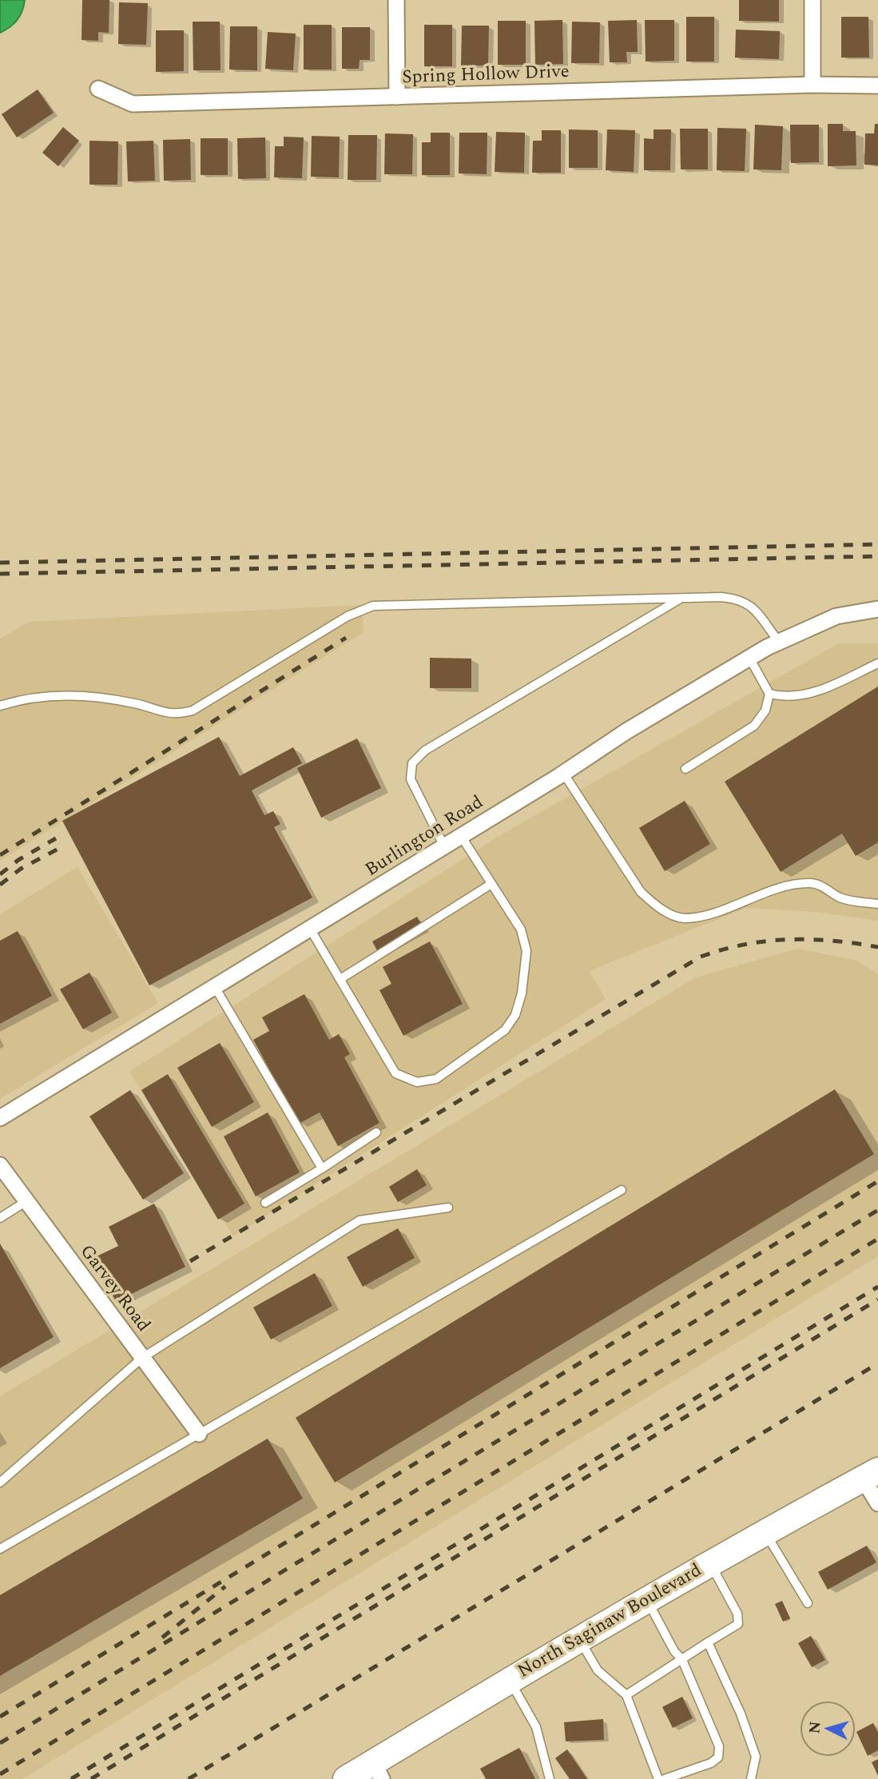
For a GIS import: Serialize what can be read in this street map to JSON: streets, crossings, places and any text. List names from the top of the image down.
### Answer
{
  "streets": {
    "main road": ["North Saginaw Boulevard"],
    "street": ["Spring Hollow Drive", "Burlington Road", "Garvey Road"]
  },
  "north": "left"
}
